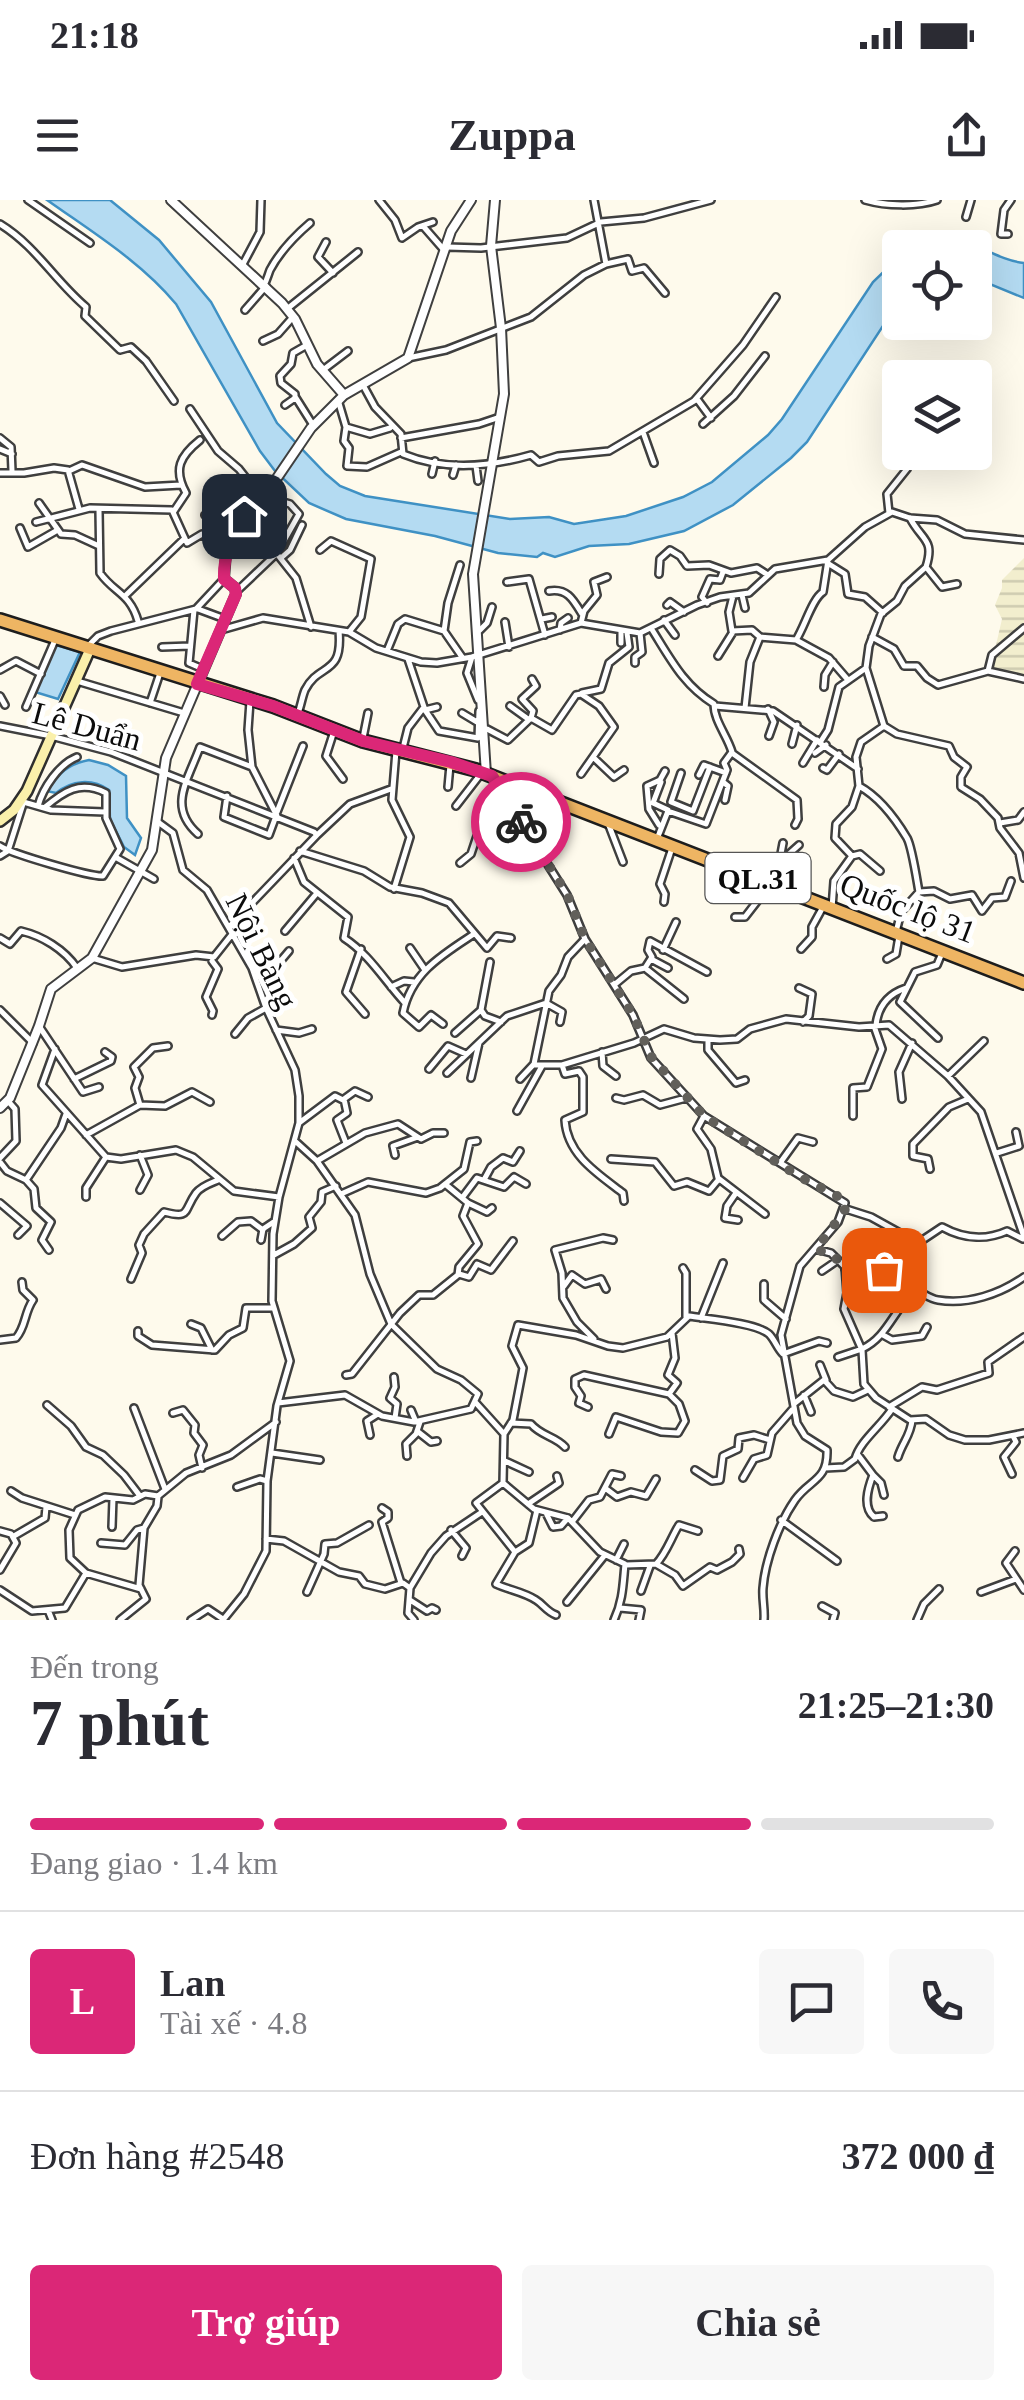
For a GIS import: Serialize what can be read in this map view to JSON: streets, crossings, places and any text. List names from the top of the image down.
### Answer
{
  "streets": {
    "highway": ["QL.31", "Quốc lộ 31"],
    "street": ["Lê Duẩn", "Nội Bàng"]
  },
  "crossings": [
    ["QL.31", "Quốc lộ 31"]
  ],
  "page": {
    "status": "21:18",
    "header": "Zuppa",
    "heading": ["7 phút", "Đến trong", "21:25–21:30"],
    "panel": [
      "Lan",
      "Tài xế · 4.8",
      "Đơn hàng #2548",
      "372 000 ₫"
    ],
    "bar": "Đang giao · 1.4 km",
    "round": "L",
    "buttons": ["Trợ giúp", "Chia sẻ"]
  }
}
